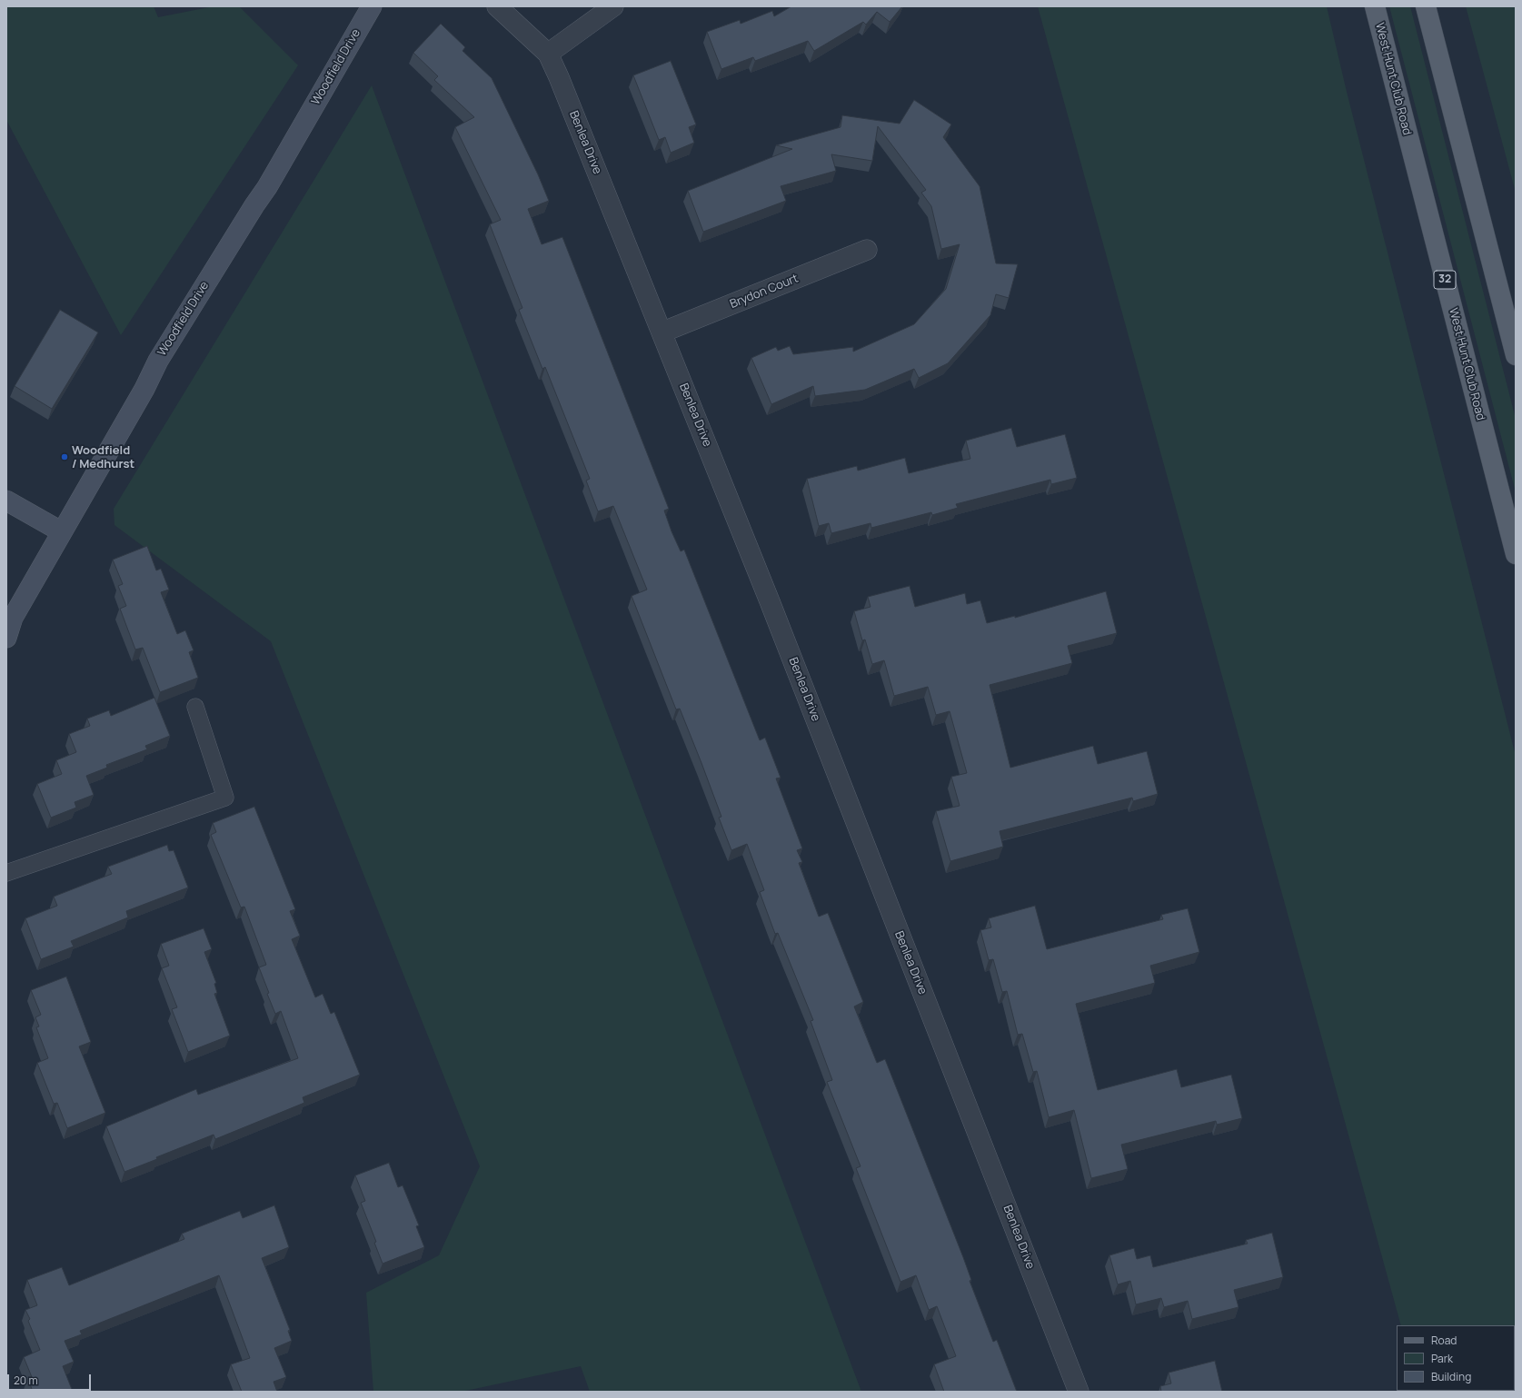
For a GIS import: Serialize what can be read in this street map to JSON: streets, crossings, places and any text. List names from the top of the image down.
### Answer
{
  "streets": {
    "main road": ["West Hunt Club Road", "32"],
    "street": ["Woodfield Drive", "Benlea Drive", "Brydon Court"]
  },
  "crossings": [
    ["Benlea Drive", "Brydon Court"]
  ],
  "places": ["Woodfield / Medhurst"],
  "legend": ["Road", "Park", "Building"],
  "scale_bar": "20 m"
}
